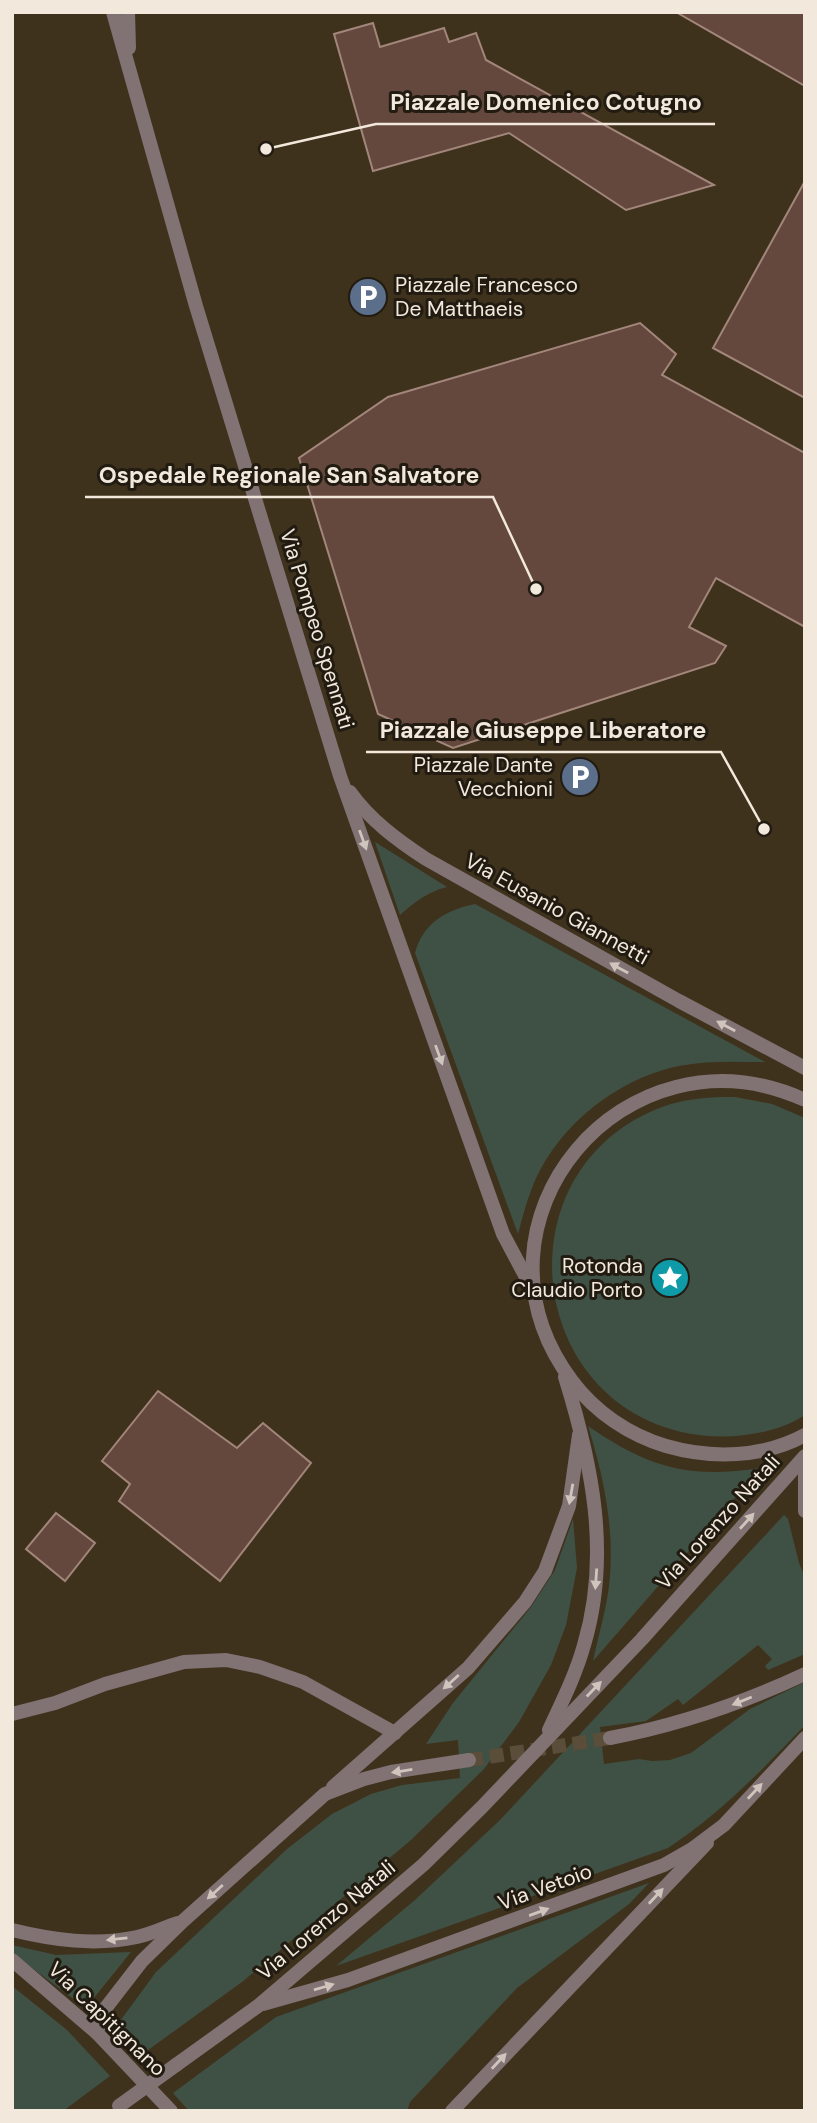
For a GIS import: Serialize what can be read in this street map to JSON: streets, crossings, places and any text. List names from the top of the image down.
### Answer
{
  "streets": {
    "street": [
      "Via Pompeo Spennati",
      "Via Eusanio Giannetti",
      "Via Lorenzo Natali",
      "Via Vetoio",
      "Via Capitignano"
    ]
  },
  "crossings": [
    ["Via Pompeo Spennati", "Via Eusanio Giannetti"],
    ["Via Lorenzo Natali", "Via Vetoio"]
  ],
  "one_way": ["Via Pompeo Spennati", "Via Eusanio Giannetti"],
  "places": {
    "other": ["Piazzale Domenico Cotugno", "Ospedale Regionale San Salvatore", "Piazzale Giuseppe Liberatore"],
    "parking": ["Piazzale Francesco De Matthaeis", "Piazzale Dante Vecchioni"],
    "place": ["Rotonda Claudio Porto"]
  }
}
